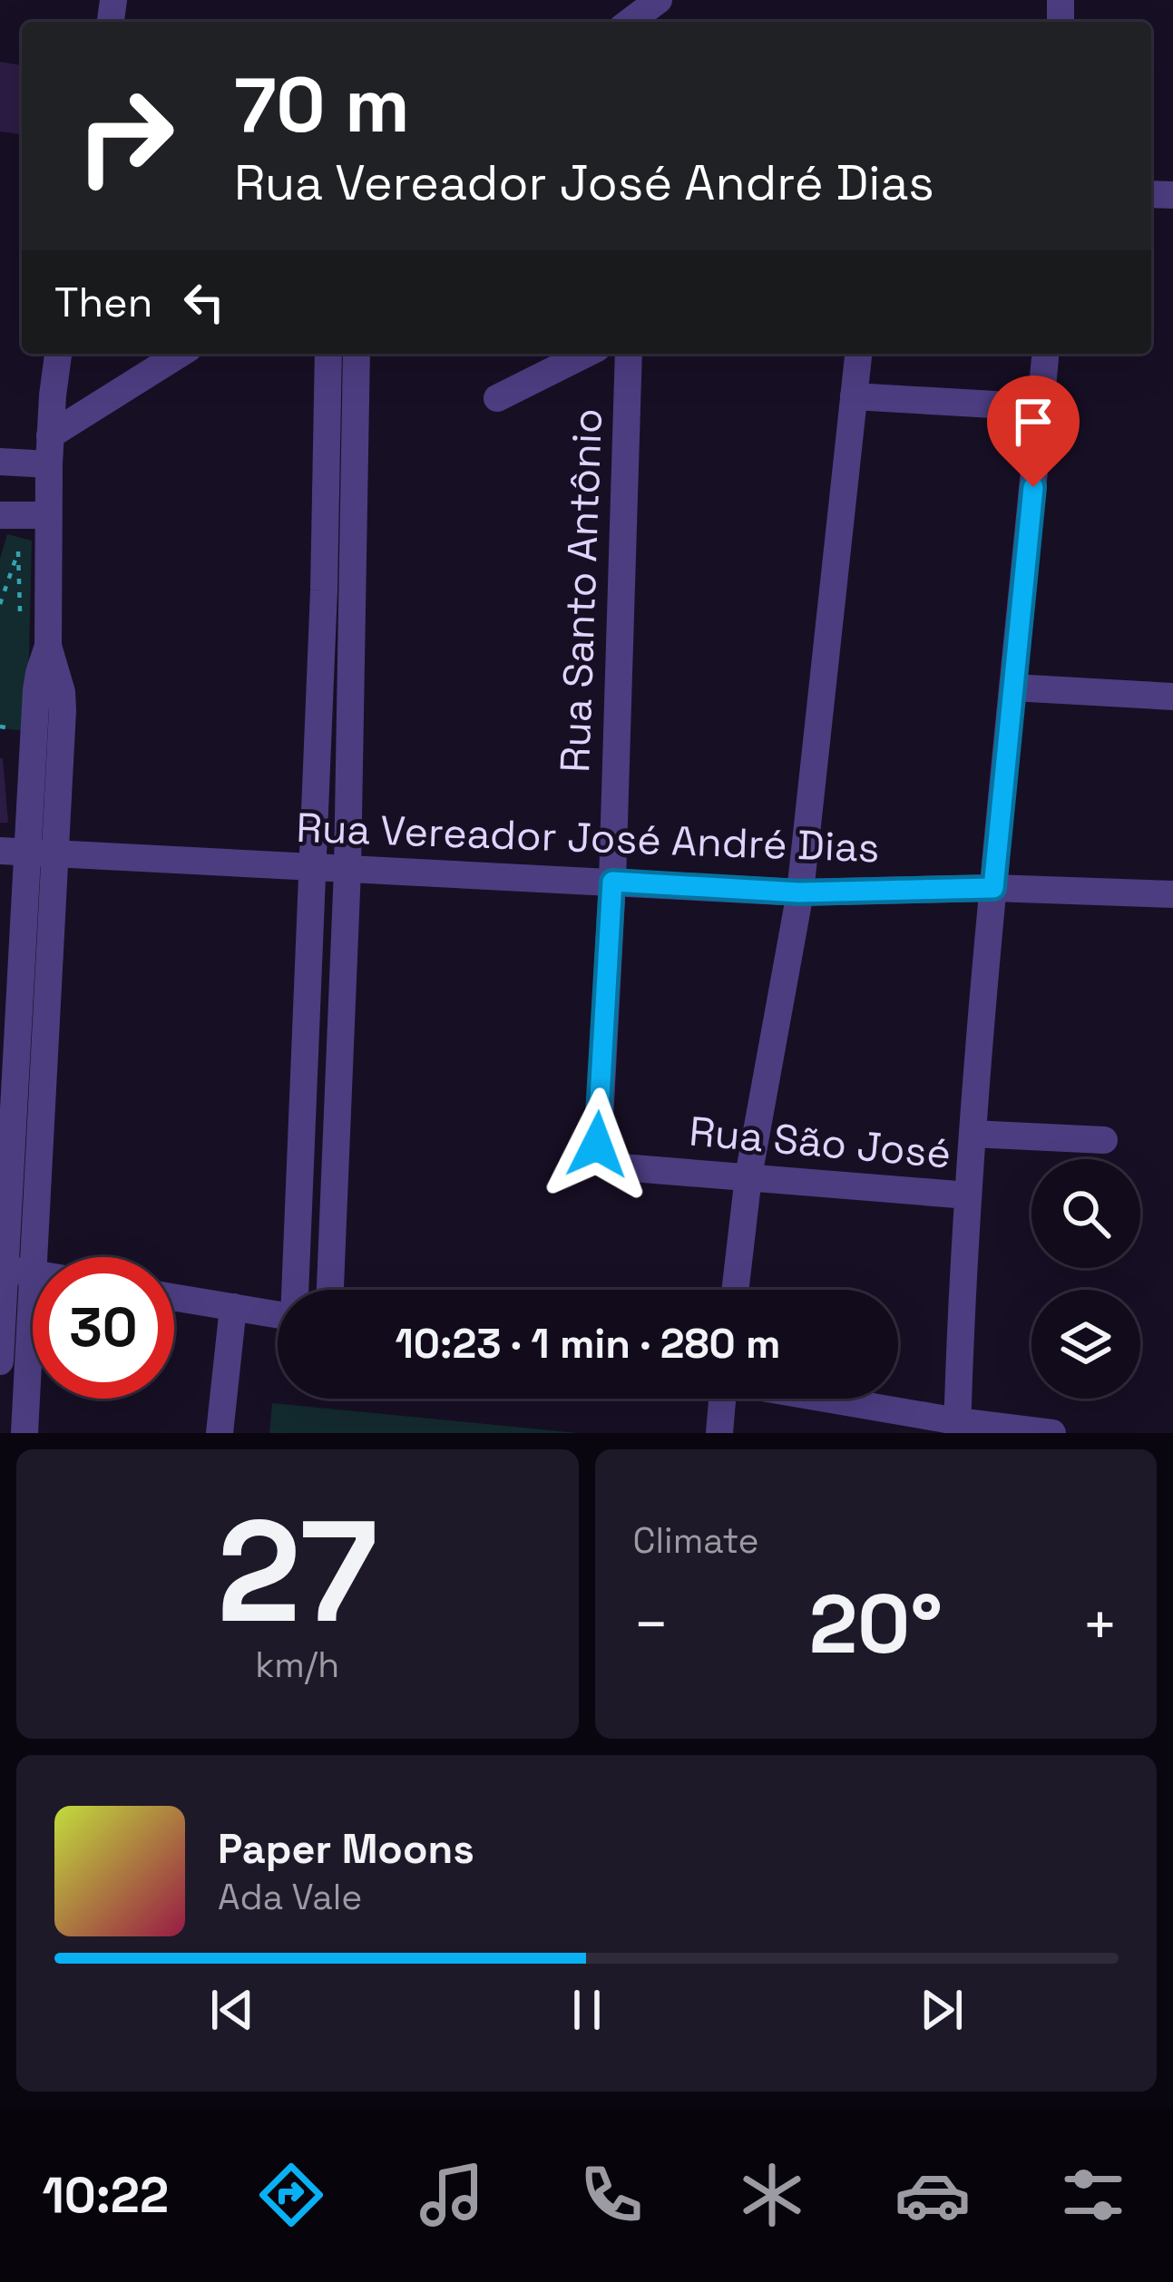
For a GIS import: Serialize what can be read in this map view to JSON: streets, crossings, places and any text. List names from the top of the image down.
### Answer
{
  "streets": {
    "street": ["Rua Santo Antônio", "Rua Vereador José André Dias", "Rua São José"]
  },
  "crossings": [
    ["Rua Santo Antônio", "Rua Vereador José André Dias"],
    ["Rua Santo Antônio", "Rua São José"]
  ],
  "page": {
    "turn": ["70 m", "Rua Vereador José André Dias"],
    "then": "Then",
    "limit": "30",
    "trip": "10:23 · 1 min · 280 m",
    "tile": [
      ["27", "km/h"],
      "Climate"
    ],
    "heat": ["−", "20°", "+"],
    "song": ["Paper Moons", "Ada Vale"],
    "tabs": "10:22"
  }
}
